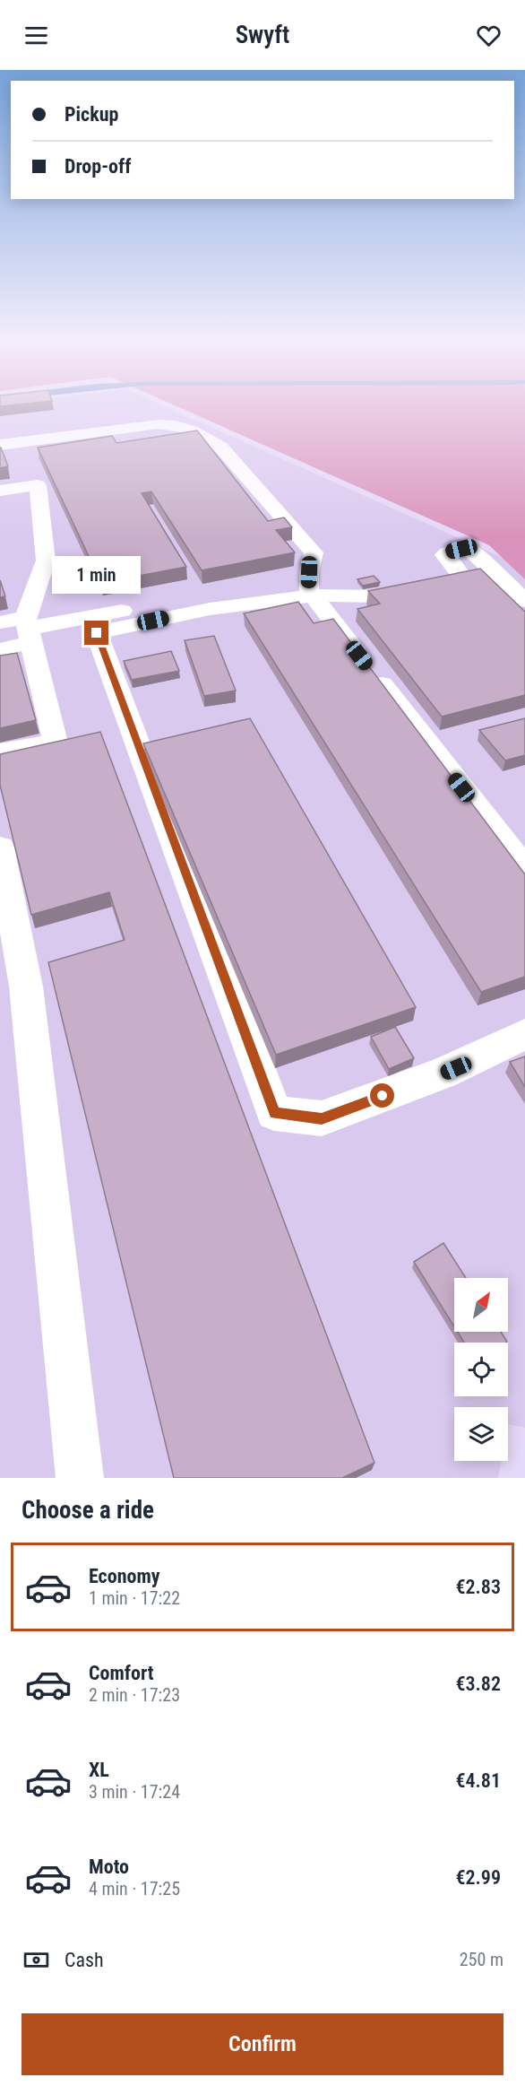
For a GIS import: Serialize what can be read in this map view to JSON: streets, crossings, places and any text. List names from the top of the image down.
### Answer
{
  "north": "top right",
  "page": {
    "header": "Swyft",
    "banner": ["Pickup", "Drop-off"],
    "bubble": "1 min",
    "heading": "Choose a ride",
    "list": [
      {
        "name": "Economy",
        "note": "1 min · 17:22",
        "value": "€2.83"
      },
      {
        "name": "Comfort",
        "note": "2 min · 17:23",
        "value": "€3.82"
      },
      {
        "name": "XL",
        "note": "3 min · 17:24",
        "value": "€4.81"
      },
      {
        "name": "Moto",
        "note": "4 min · 17:25",
        "value": "€2.99"
      }
    ],
    "pay": ["Cash", "250 m"],
    "buttons": "Confirm"
  }
}
